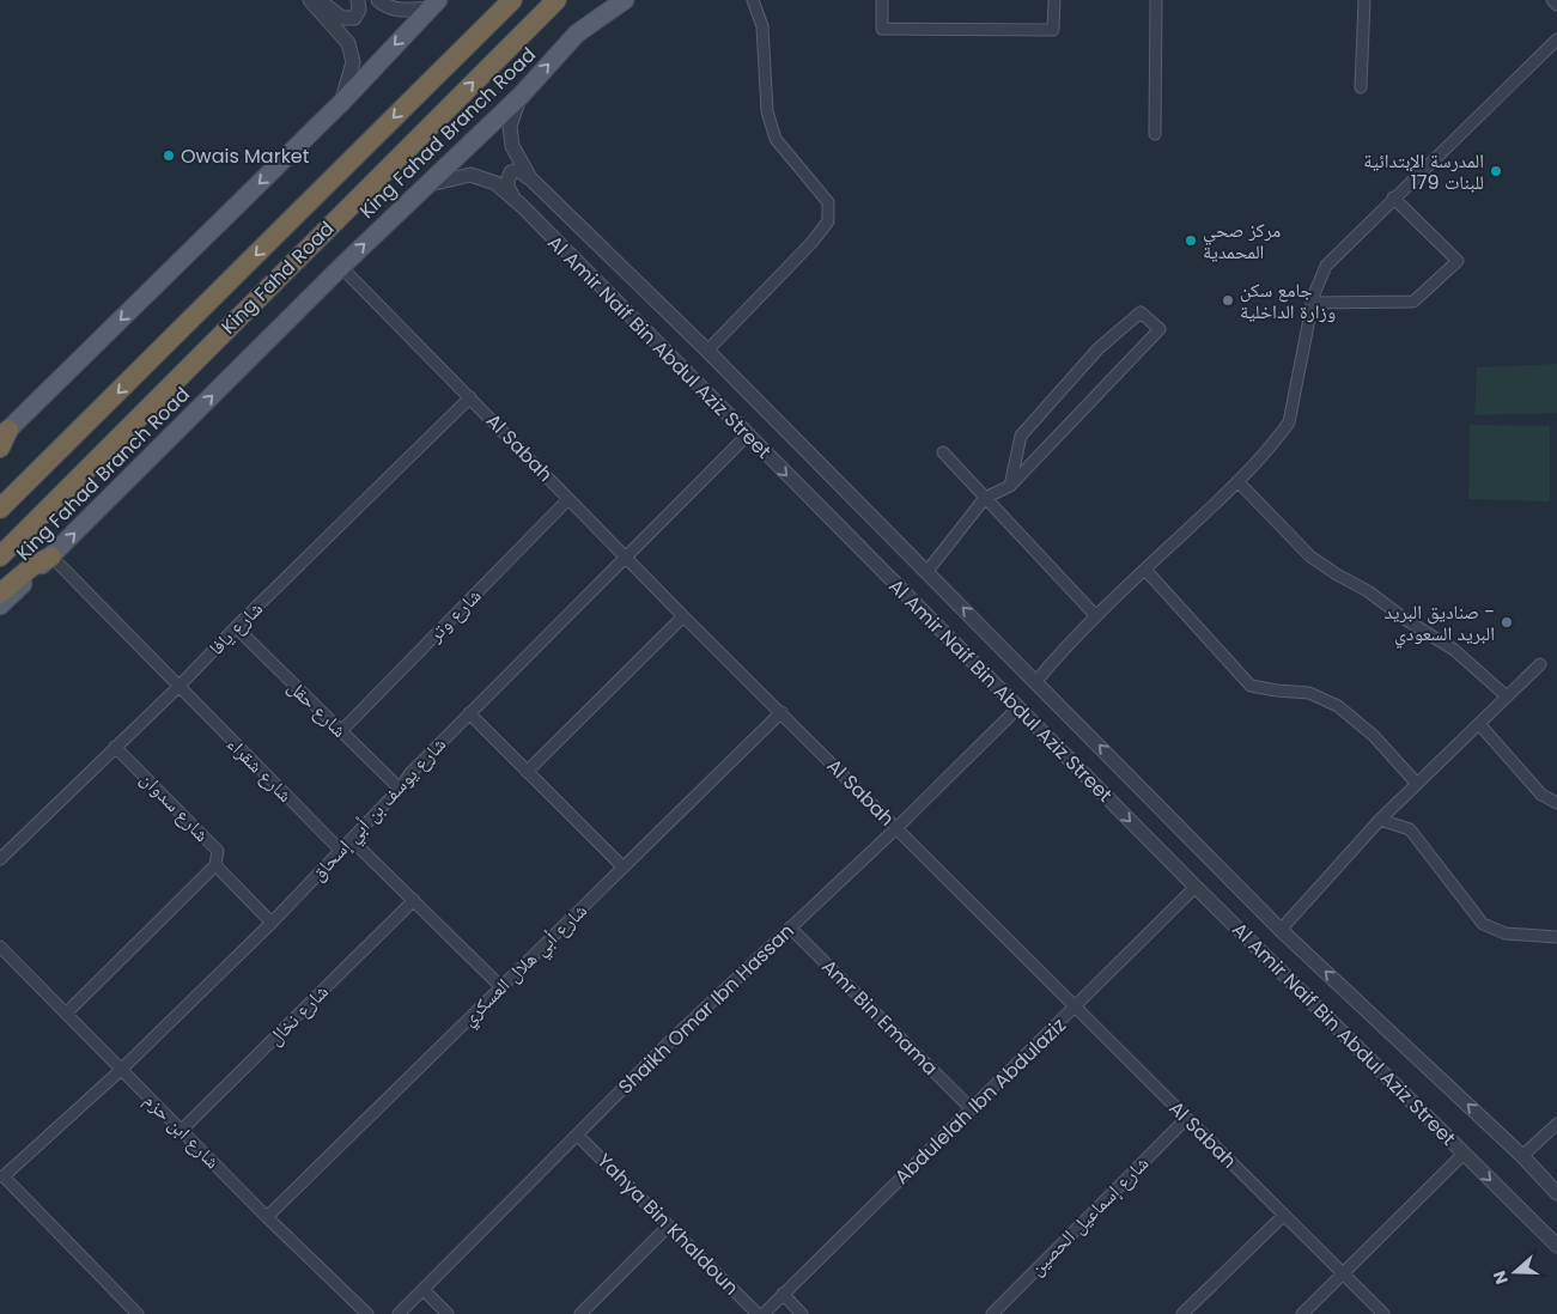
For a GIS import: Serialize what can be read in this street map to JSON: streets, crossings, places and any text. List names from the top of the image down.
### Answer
{
  "streets": {
    "highway": ["King Fahd Road"],
    "main road": ["King Fahad Branch Road"],
    "street": [
      "Al Amir Naif Bin Abdul Aziz Street",
      "Al Sabah",
      "شارع وتر",
      "شارع يافا",
      "شارع حقل",
      "شارع شقراء",
      "شارع سدوان",
      "شارع يوسف بن أبي إسحاق",
      "شارع أبي هلال العسكري",
      "Shaikh Omar Ibn Hassan",
      "شارع نخال",
      "Amr Bin Emama",
      "Abdulelah Ibn Abdulaziz",
      "شارع ابن حزم",
      "شارع إسماعيل الحصين",
      "Yahya Bin Khaldoun"
    ]
  },
  "crossings": [
    ["King Fahad Branch Road", "Al Amir Naif Bin Abdul Aziz Street"],
    ["King Fahad Branch Road", "Al Sabah"],
    ["King Fahad Branch Road", "شارع شقراء"],
    ["Al Amir Naif Bin Abdul Aziz Street", "شارع يوسف بن أبي إسحاق"],
    ["Al Amir Naif Bin Abdul Aziz Street", "Shaikh Omar Ibn Hassan"],
    ["Al Amir Naif Bin Abdul Aziz Street", "Abdulelah Ibn Abdulaziz"],
    ["Al Sabah", "شارع وتر"],
    ["Al Sabah", "شارع يافا"],
    ["Al Sabah", "شارع يوسف بن أبي إسحاق"],
    ["Al Sabah", "شارع أبي هلال العسكري"],
    ["Al Sabah", "Shaikh Omar Ibn Hassan"],
    ["Al Sabah", "Abdulelah Ibn Abdulaziz"],
    ["Al Sabah", "شارع إسماعيل الحصين"],
    ["شارع وتر", "شارع حقل"],
    ["شارع يافا", "شارع حقل"],
    ["شارع يافا", "شارع شقراء"],
    ["شارع يافا", "شارع سدوان"],
    ["شارع حقل", "شارع يوسف بن أبي إسحاق"],
    ["شارع شقراء", "شارع يوسف بن أبي إسحاق"],
    ["شارع سدوان", "شارع يوسف بن أبي إسحاق"],
    ["شارع يوسف بن أبي إسحاق", "شارع ابن حزم"],
    ["شارع أبي هلال العسكري", "شارع ابن حزم"],
    ["Shaikh Omar Ibn Hassan", "Amr Bin Emama"],
    ["Shaikh Omar Ibn Hassan", "Yahya Bin Khaldoun"],
    ["شارع نخال", "شارع ابن حزم"],
    ["Amr Bin Emama", "Abdulelah Ibn Abdulaziz"]
  ],
  "places": [
    "Owais Market",
    "المدرسة الإبتدائية 179 للبنات",
    "مركز صحي المحمدية",
    "جامع سكن وزارة الداخلية",
    "صناديق البريد - البريد السعودي"
  ],
  "north": "left"
}
